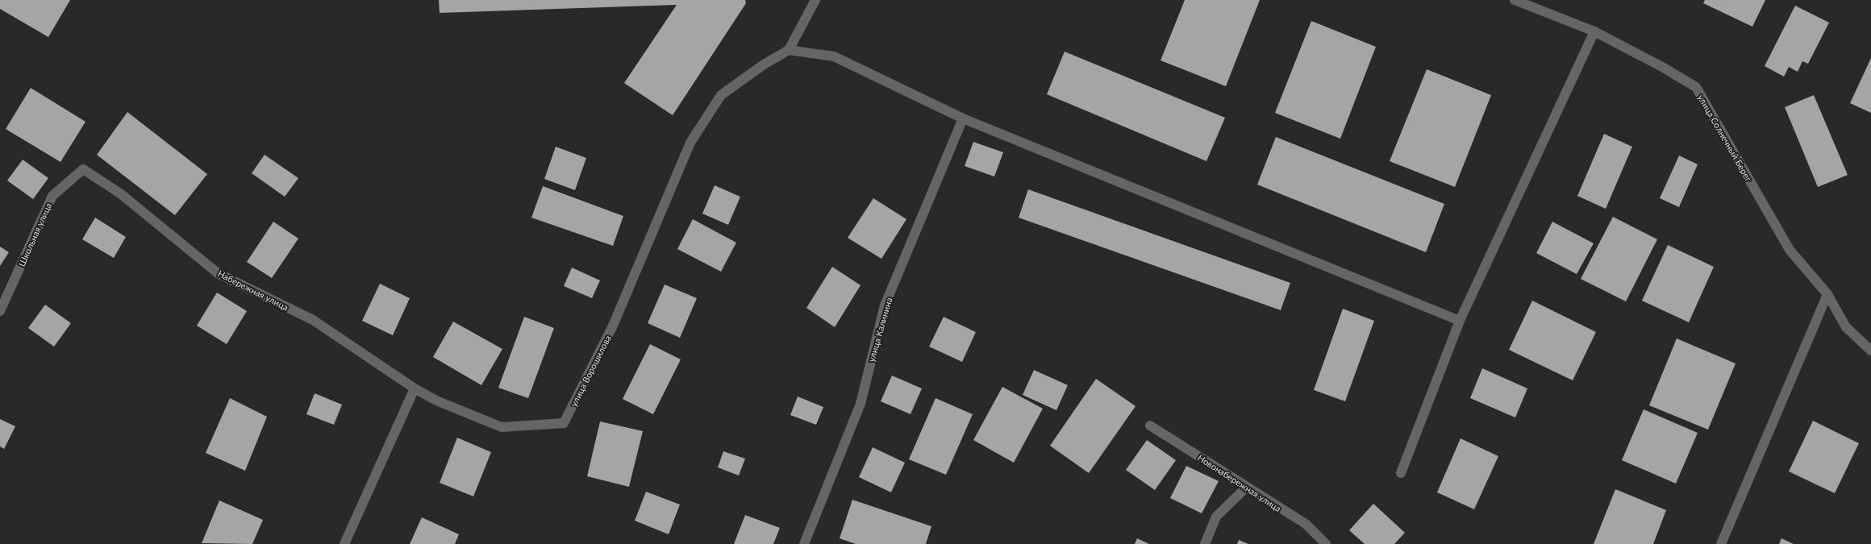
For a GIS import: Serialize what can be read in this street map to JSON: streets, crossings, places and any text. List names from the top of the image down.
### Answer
{
  "streets": {
    "street": [
      "улица Солнечный Берег",
      "Школьная улица",
      "Набережная улица",
      "улица Калинина",
      "улица Ворошилова",
      "Новонабережная улица"
    ]
  },
  "crossings": [
    ["Школьная улица", "Набережная улица"],
    ["Набережная улица", "улица Ворошилова"]
  ]
}
